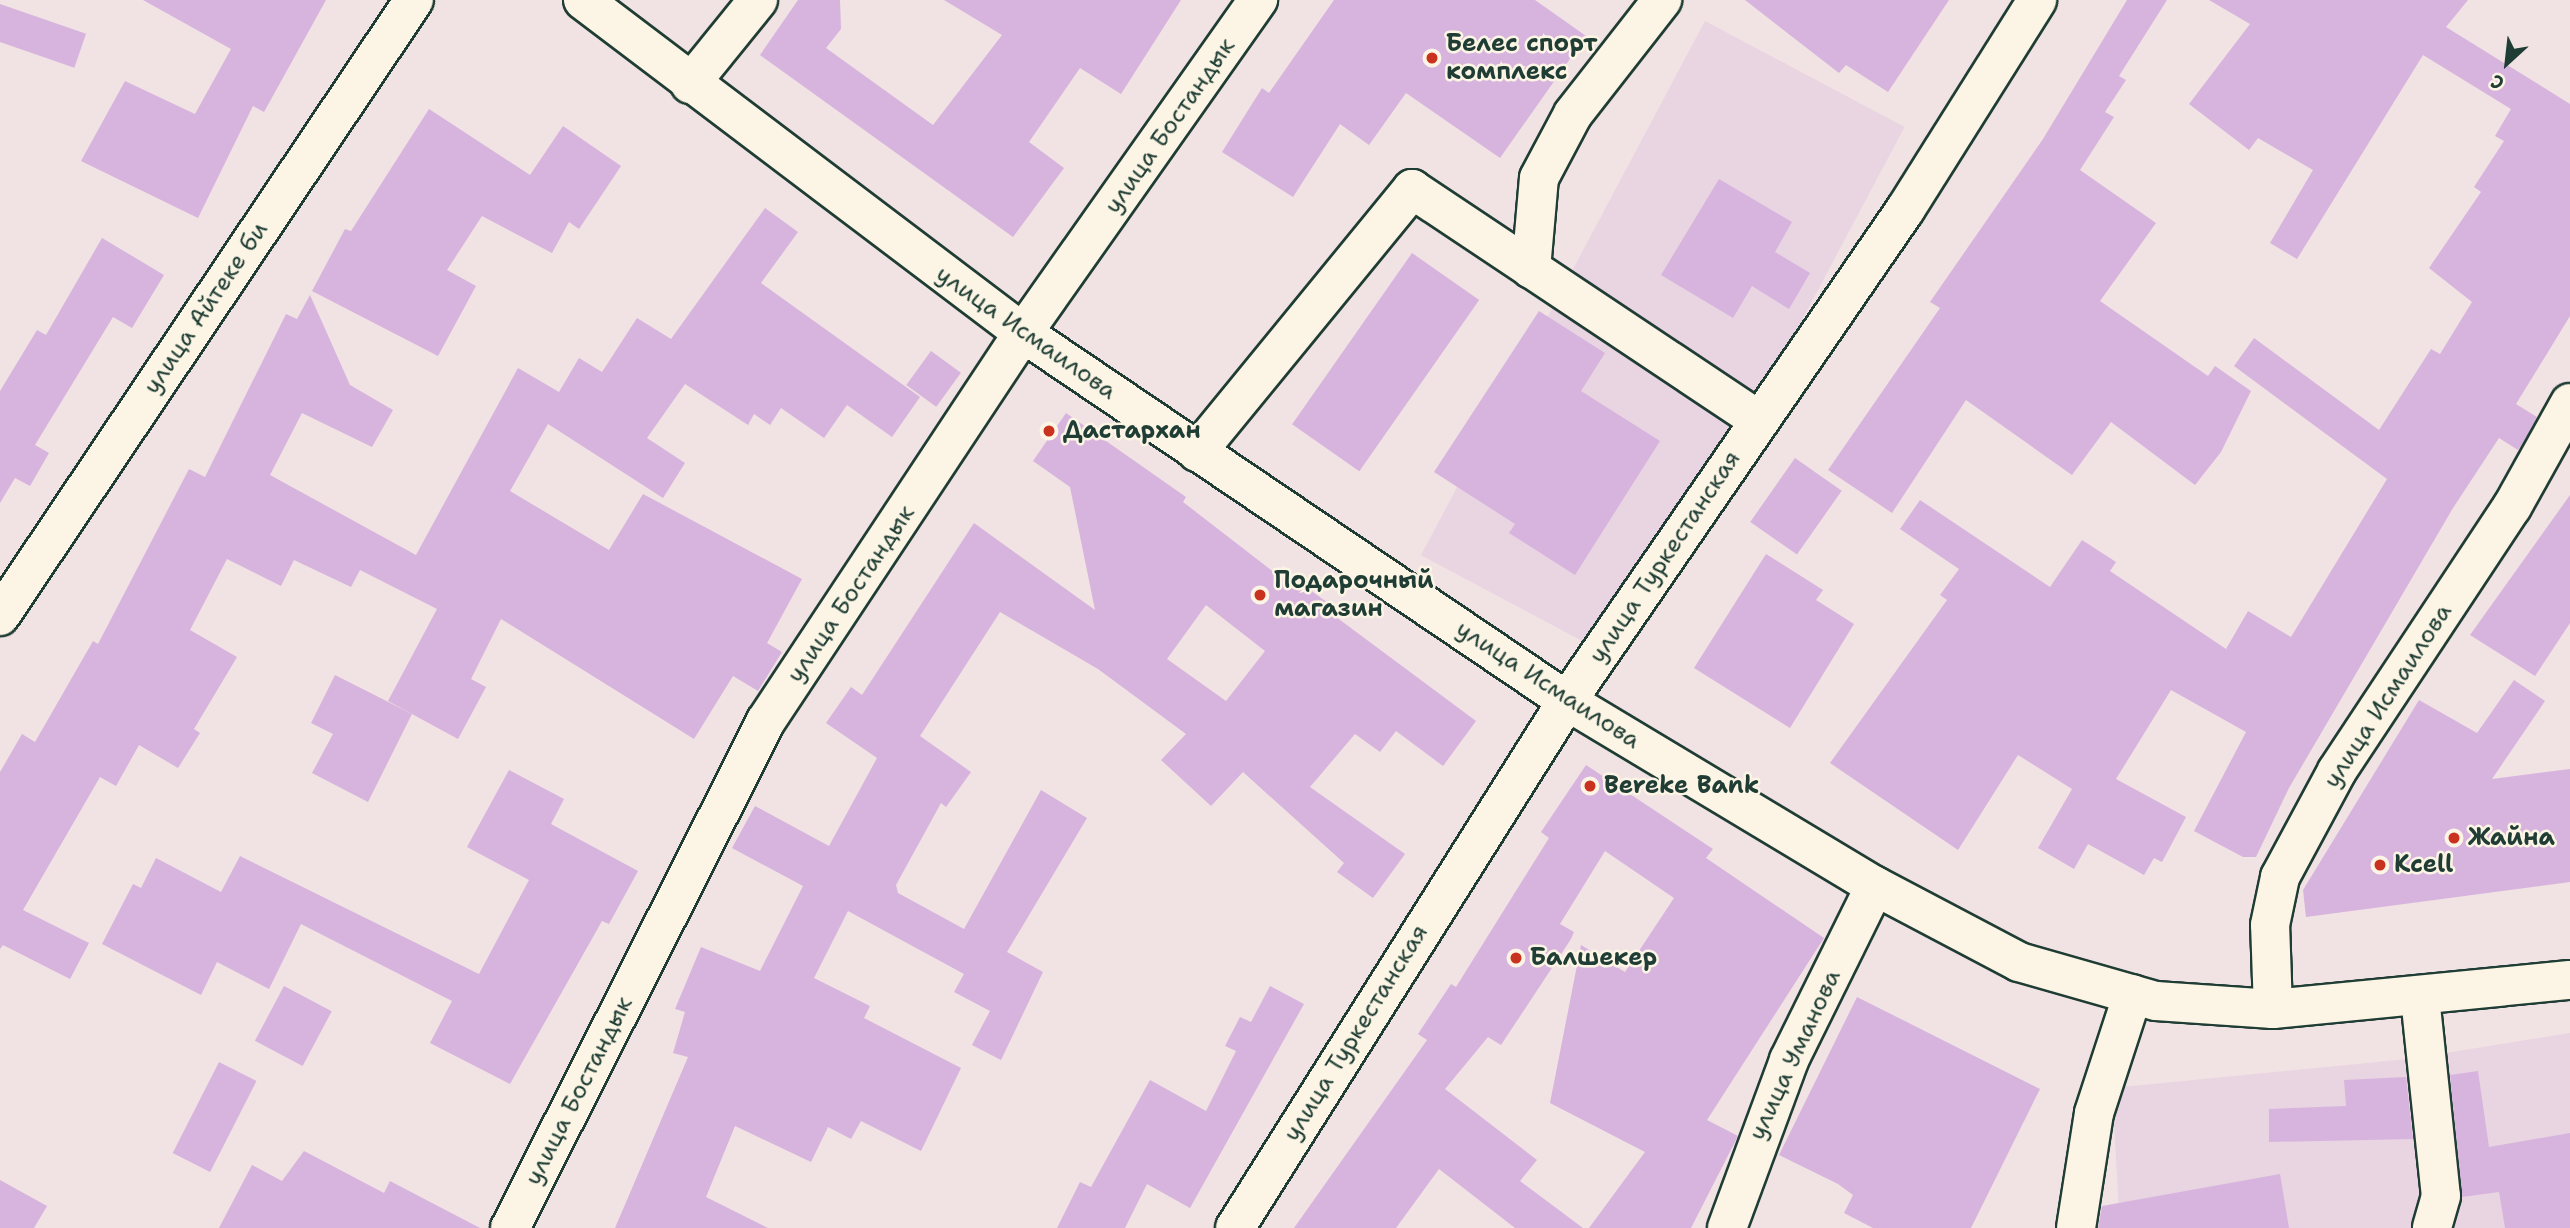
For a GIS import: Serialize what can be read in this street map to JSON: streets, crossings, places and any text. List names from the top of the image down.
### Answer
{
  "streets": {
    "street": [
      "улица Бостандык",
      "улица Айтеке би",
      "улица Исмаилова",
      "улица Туркестанская",
      "улица Уманова"
    ]
  },
  "crossings": [
    ["улица Бостандык", "улица Исмаилова"],
    ["улица Исмаилова", "улица Туркестанская"],
    ["улица Исмаилова", "улица Уманова"]
  ],
  "places": [
    "Белес спорт комплекс",
    "Дастархан",
    "Подарочный магазин",
    "Bereke Bank",
    "Жайна",
    "Kcell",
    "Балшекер"
  ],
  "north": "bottom left"
}
